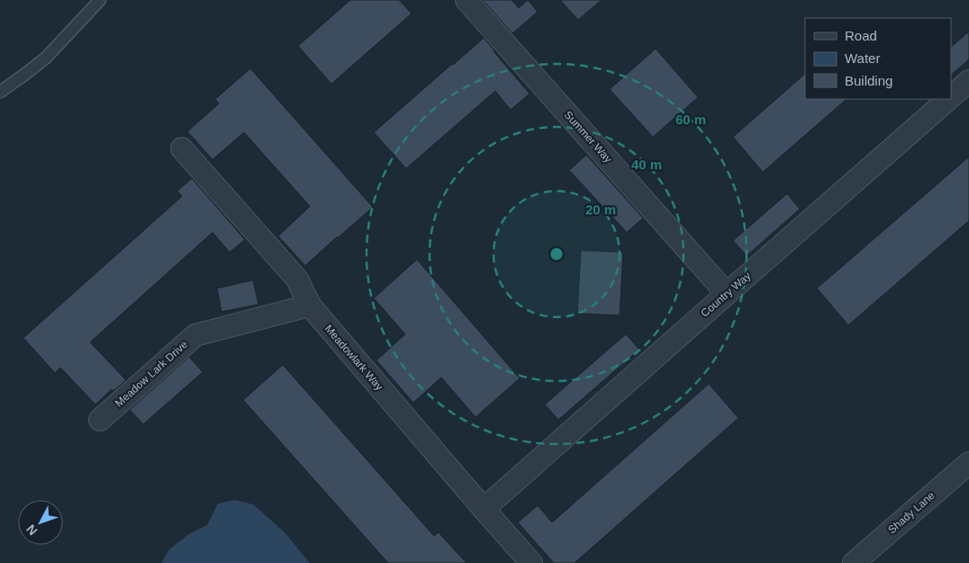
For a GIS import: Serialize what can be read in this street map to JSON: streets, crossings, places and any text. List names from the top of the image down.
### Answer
{
  "streets": {
    "street": [
      "Summer Way",
      "Country Way",
      "Meadowlark Way",
      "Meadow Lark Drive",
      "Shady Lane"
    ]
  },
  "crossings": [
    ["Summer Way", "Country Way"],
    ["Country Way", "Meadowlark Way"],
    ["Meadowlark Way", "Meadow Lark Drive"]
  ],
  "legend": ["Road", "Water", "Building"],
  "north": "bottom left",
  "rings": ["60 m", "40 m", "20 m"]
}
